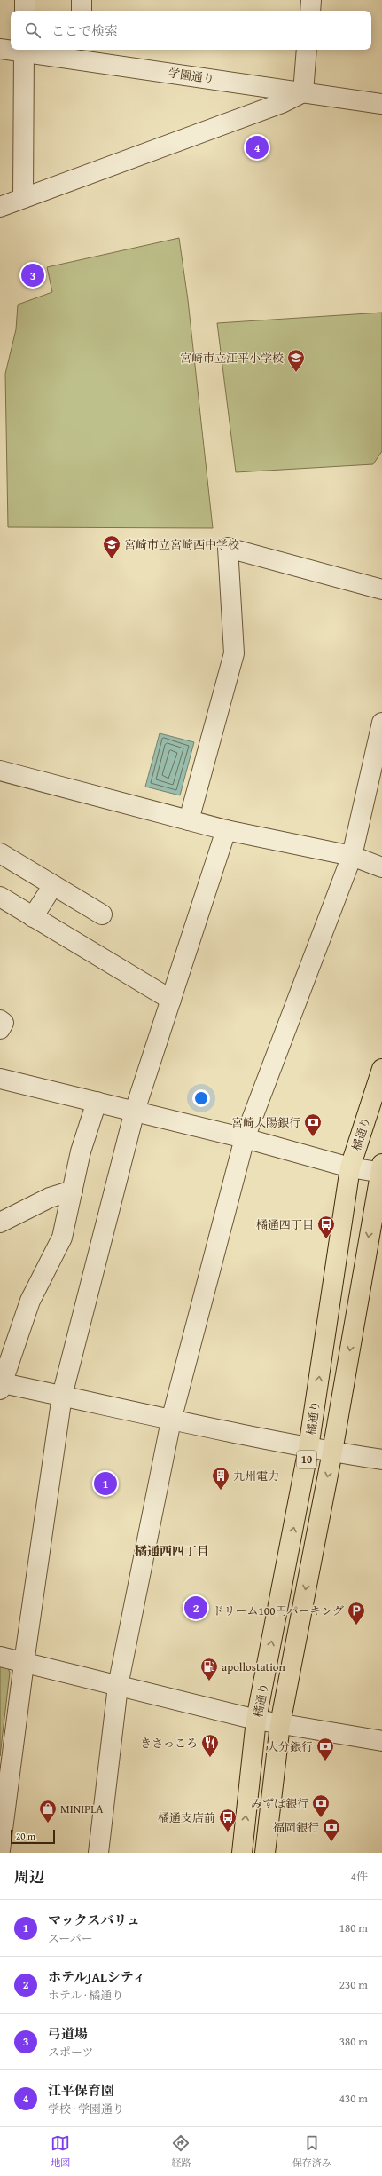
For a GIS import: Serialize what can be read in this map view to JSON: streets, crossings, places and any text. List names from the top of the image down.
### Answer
{
  "streets": {
    "highway": ["橘通り", "10"],
    "street": ["学園通り"]
  },
  "districts": ["橘通西四丁目"],
  "places": {
    "school or university": ["宮崎市立江平小学校", "宮崎市立宮崎西中学校"],
    "bank": [
      "宮崎太陽銀行",
      "大分銀行",
      "みずほ銀行",
      "福岡銀行"
    ],
    "bus stop": ["橘通四丁目", "橘通支店前"],
    "building": ["九州電力"],
    "parking": ["ドリーム100円パーキング"],
    "fuel station": ["apollostation"],
    "restaurant": ["きさっころ"],
    "shop": ["MINIPLA"]
  },
  "scale_bar": "20 m",
  "page": {
    "search": "ここで検索",
    "pins": [
      "4",
      "3",
      "1",
      "2"
    ],
    "scale": "20 m",
    "heading": ["周辺", "4件"],
    "list": [
      {
        "mark": "1",
        "name": "マックスバリュ",
        "note": "スーパー",
        "value": "180 m"
      },
      {
        "mark": "2",
        "name": "ホテルJALシティ",
        "note": "ホテル · 橘通り",
        "value": "230 m"
      },
      {
        "mark": "3",
        "name": "弓道場",
        "note": "スポーツ",
        "value": "380 m"
      },
      {
        "mark": "4",
        "name": "江平保育園",
        "note": "学校 · 学園通り",
        "value": "430 m"
      }
    ],
    "nav": ["地図", "経路", "保存済み"]
  }
}
